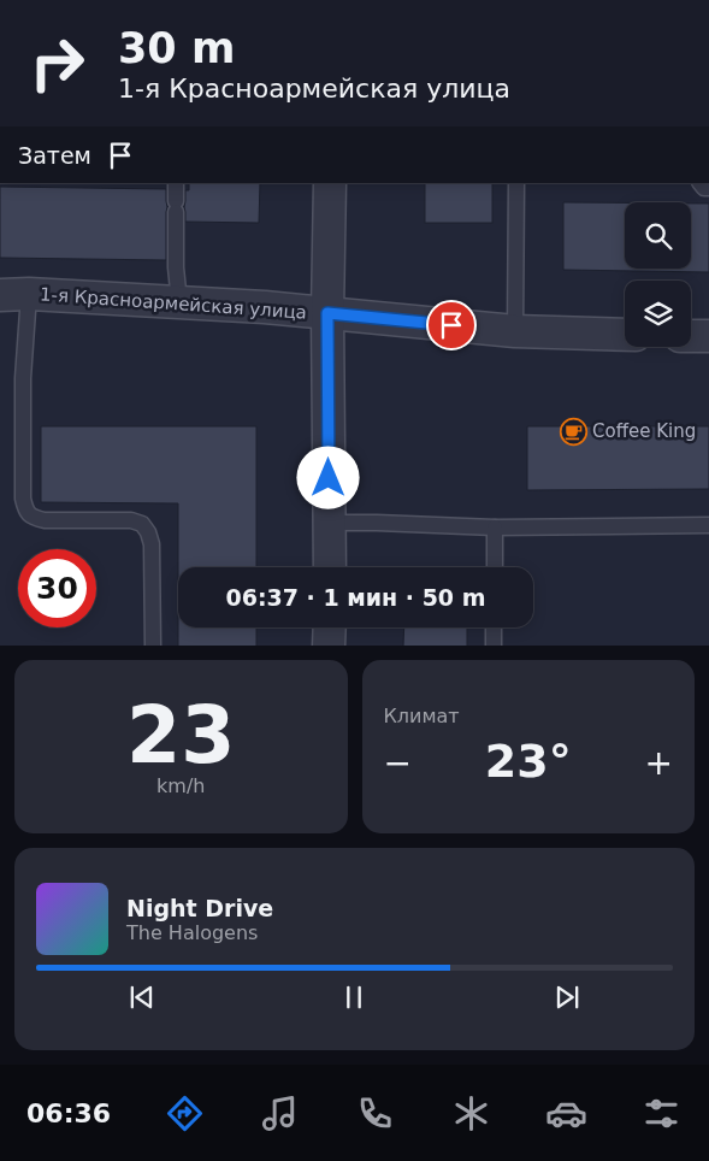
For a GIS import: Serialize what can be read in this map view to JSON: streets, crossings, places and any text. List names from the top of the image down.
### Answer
{
  "streets": {
    "street": ["1-я Красноармейская улица"]
  },
  "places": {
    "cafe": ["Coffee King"]
  },
  "page": {
    "turn": ["30 m", "1-я Красноармейская улица"],
    "then": "Затем",
    "limit": "30",
    "trip": "06:37 · 1 мин · 50 m",
    "tile": [
      ["23", "km/h"],
      "Климат"
    ],
    "heat": ["−", "23°", "+"],
    "song": ["Night Drive", "The Halogens"],
    "tabs": "06:36"
  }
}
